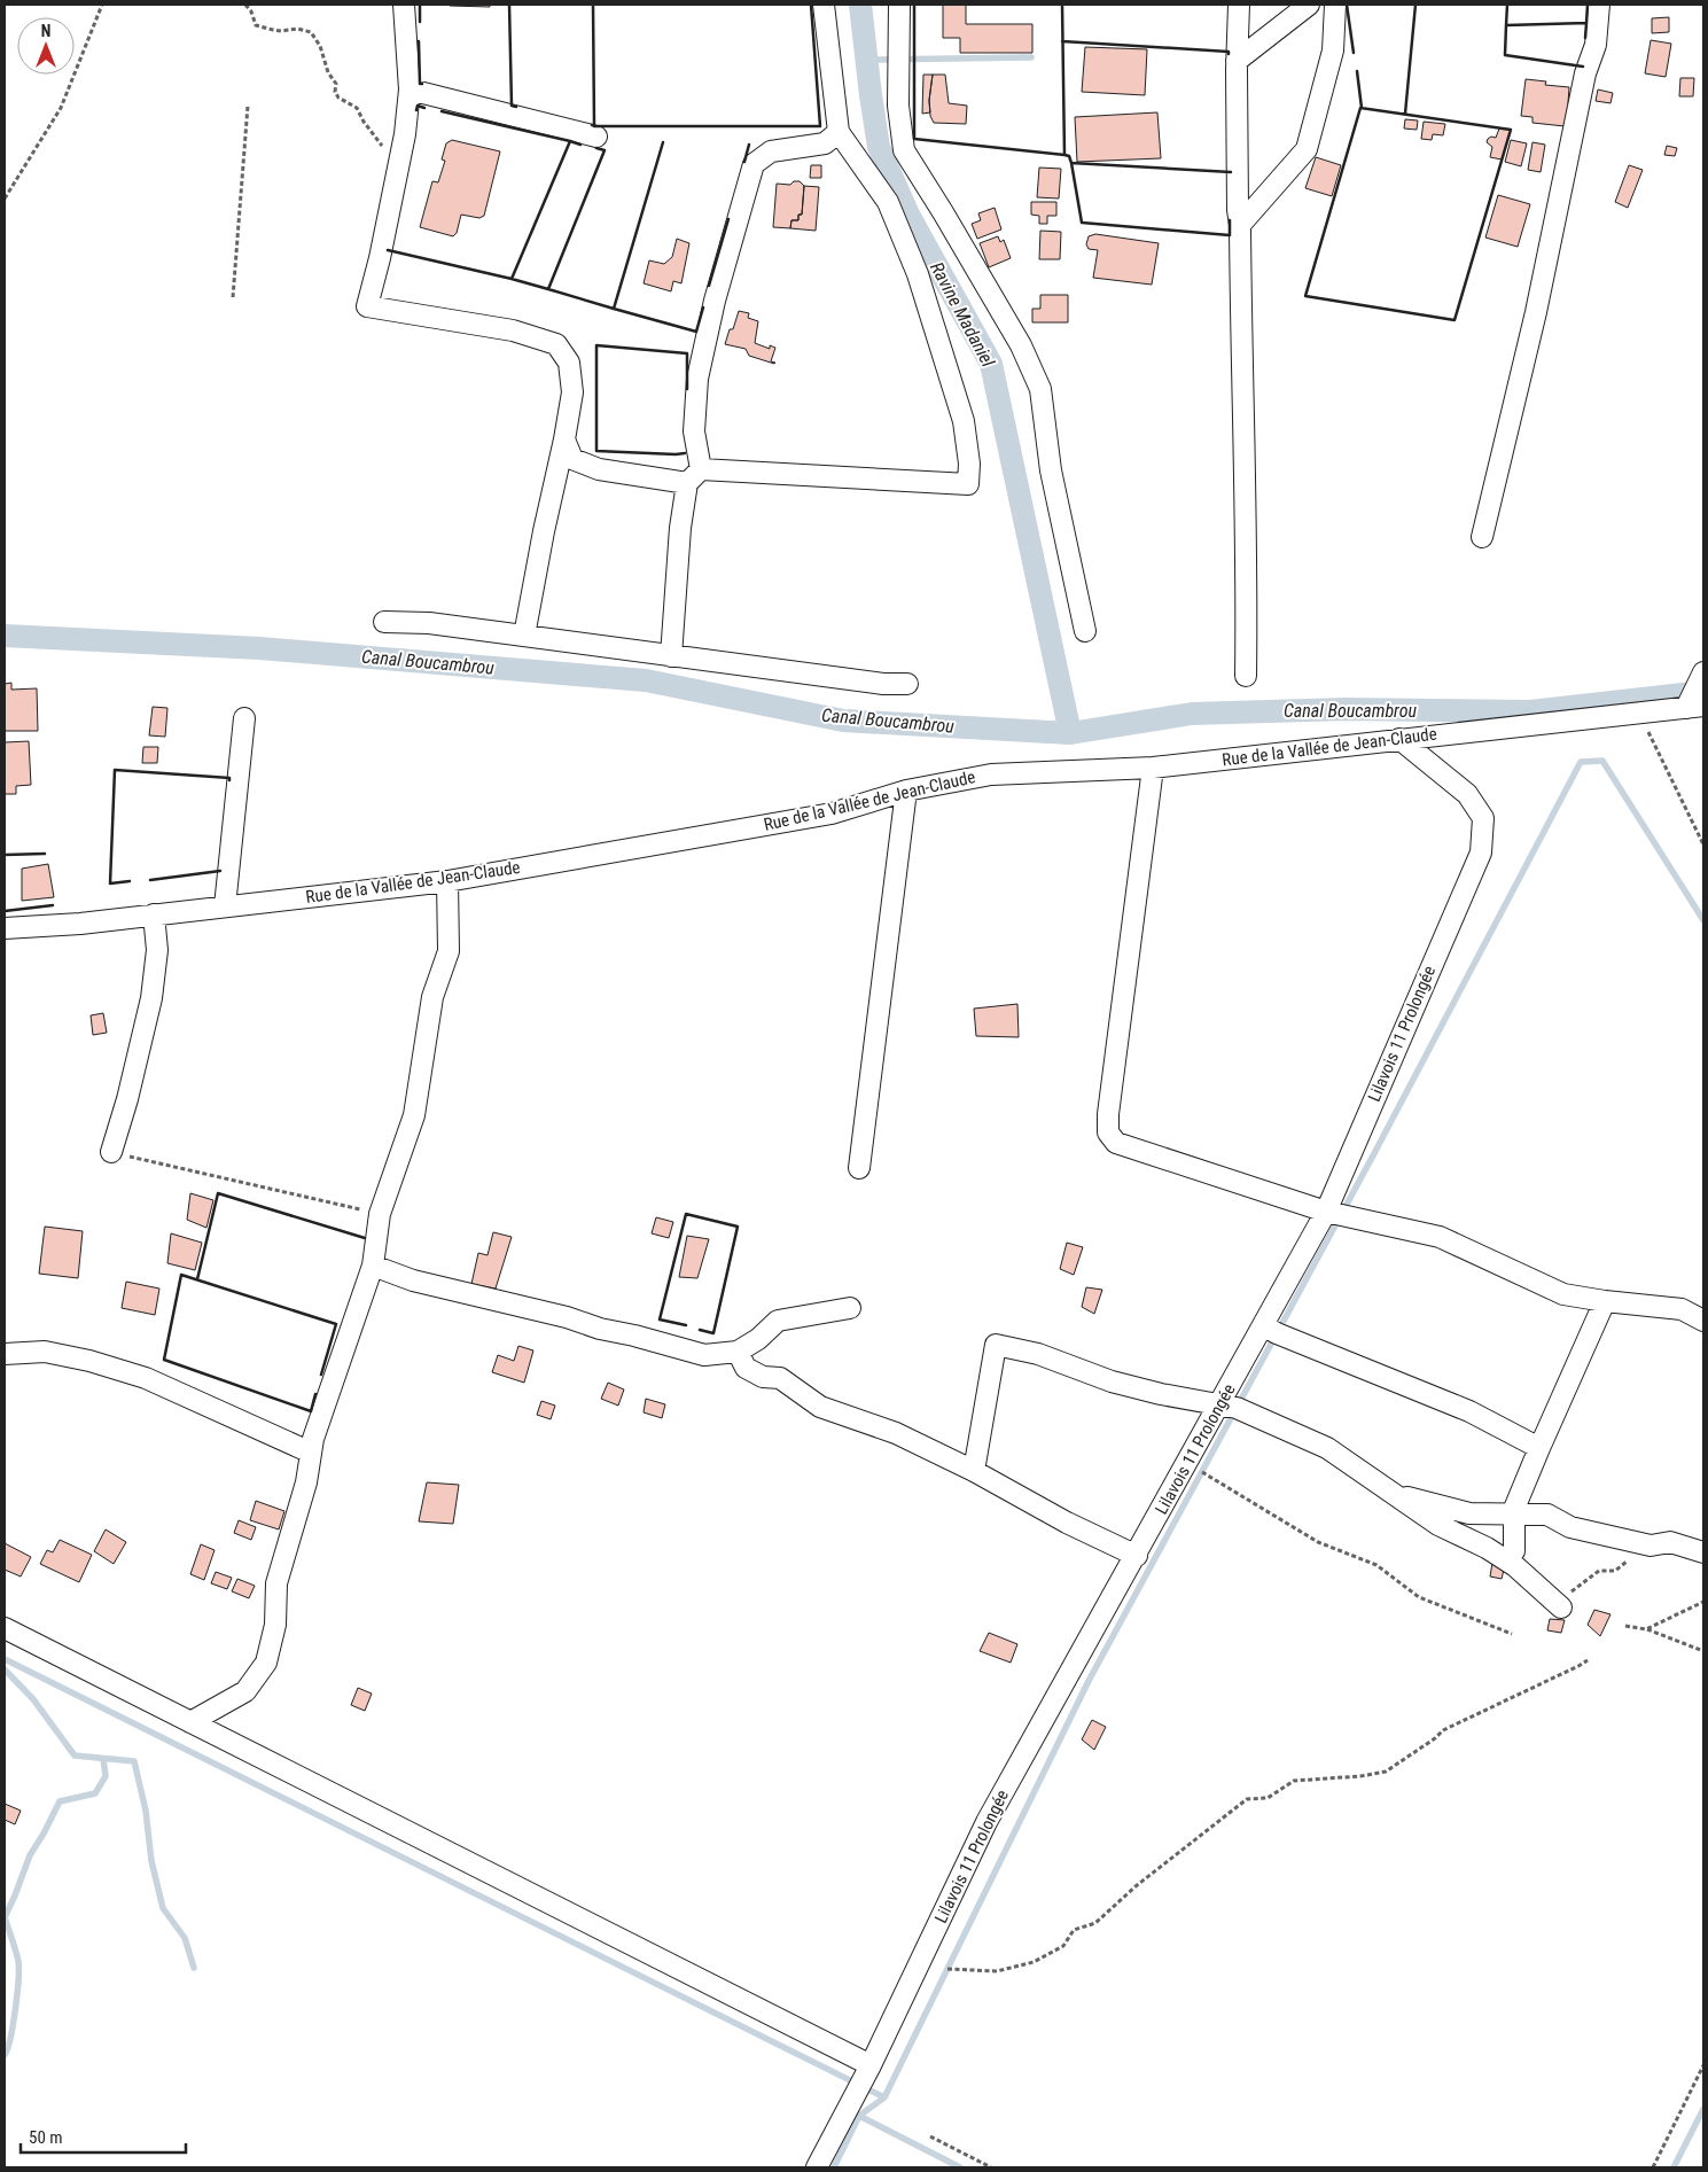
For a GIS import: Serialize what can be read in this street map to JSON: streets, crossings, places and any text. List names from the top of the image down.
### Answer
{
  "streets": {
    "street": ["Rue de la Vallée de Jean-Claude", "Lilavois 11 Prolongée"]
  },
  "crossings": [
    ["Rue de la Vallée de Jean-Claude", "Lilavois 11 Prolongée"]
  ],
  "water": ["Ravine Madaniel", "Canal Boucambrou"],
  "scale_bar": "50 m",
  "north": "top"
}
